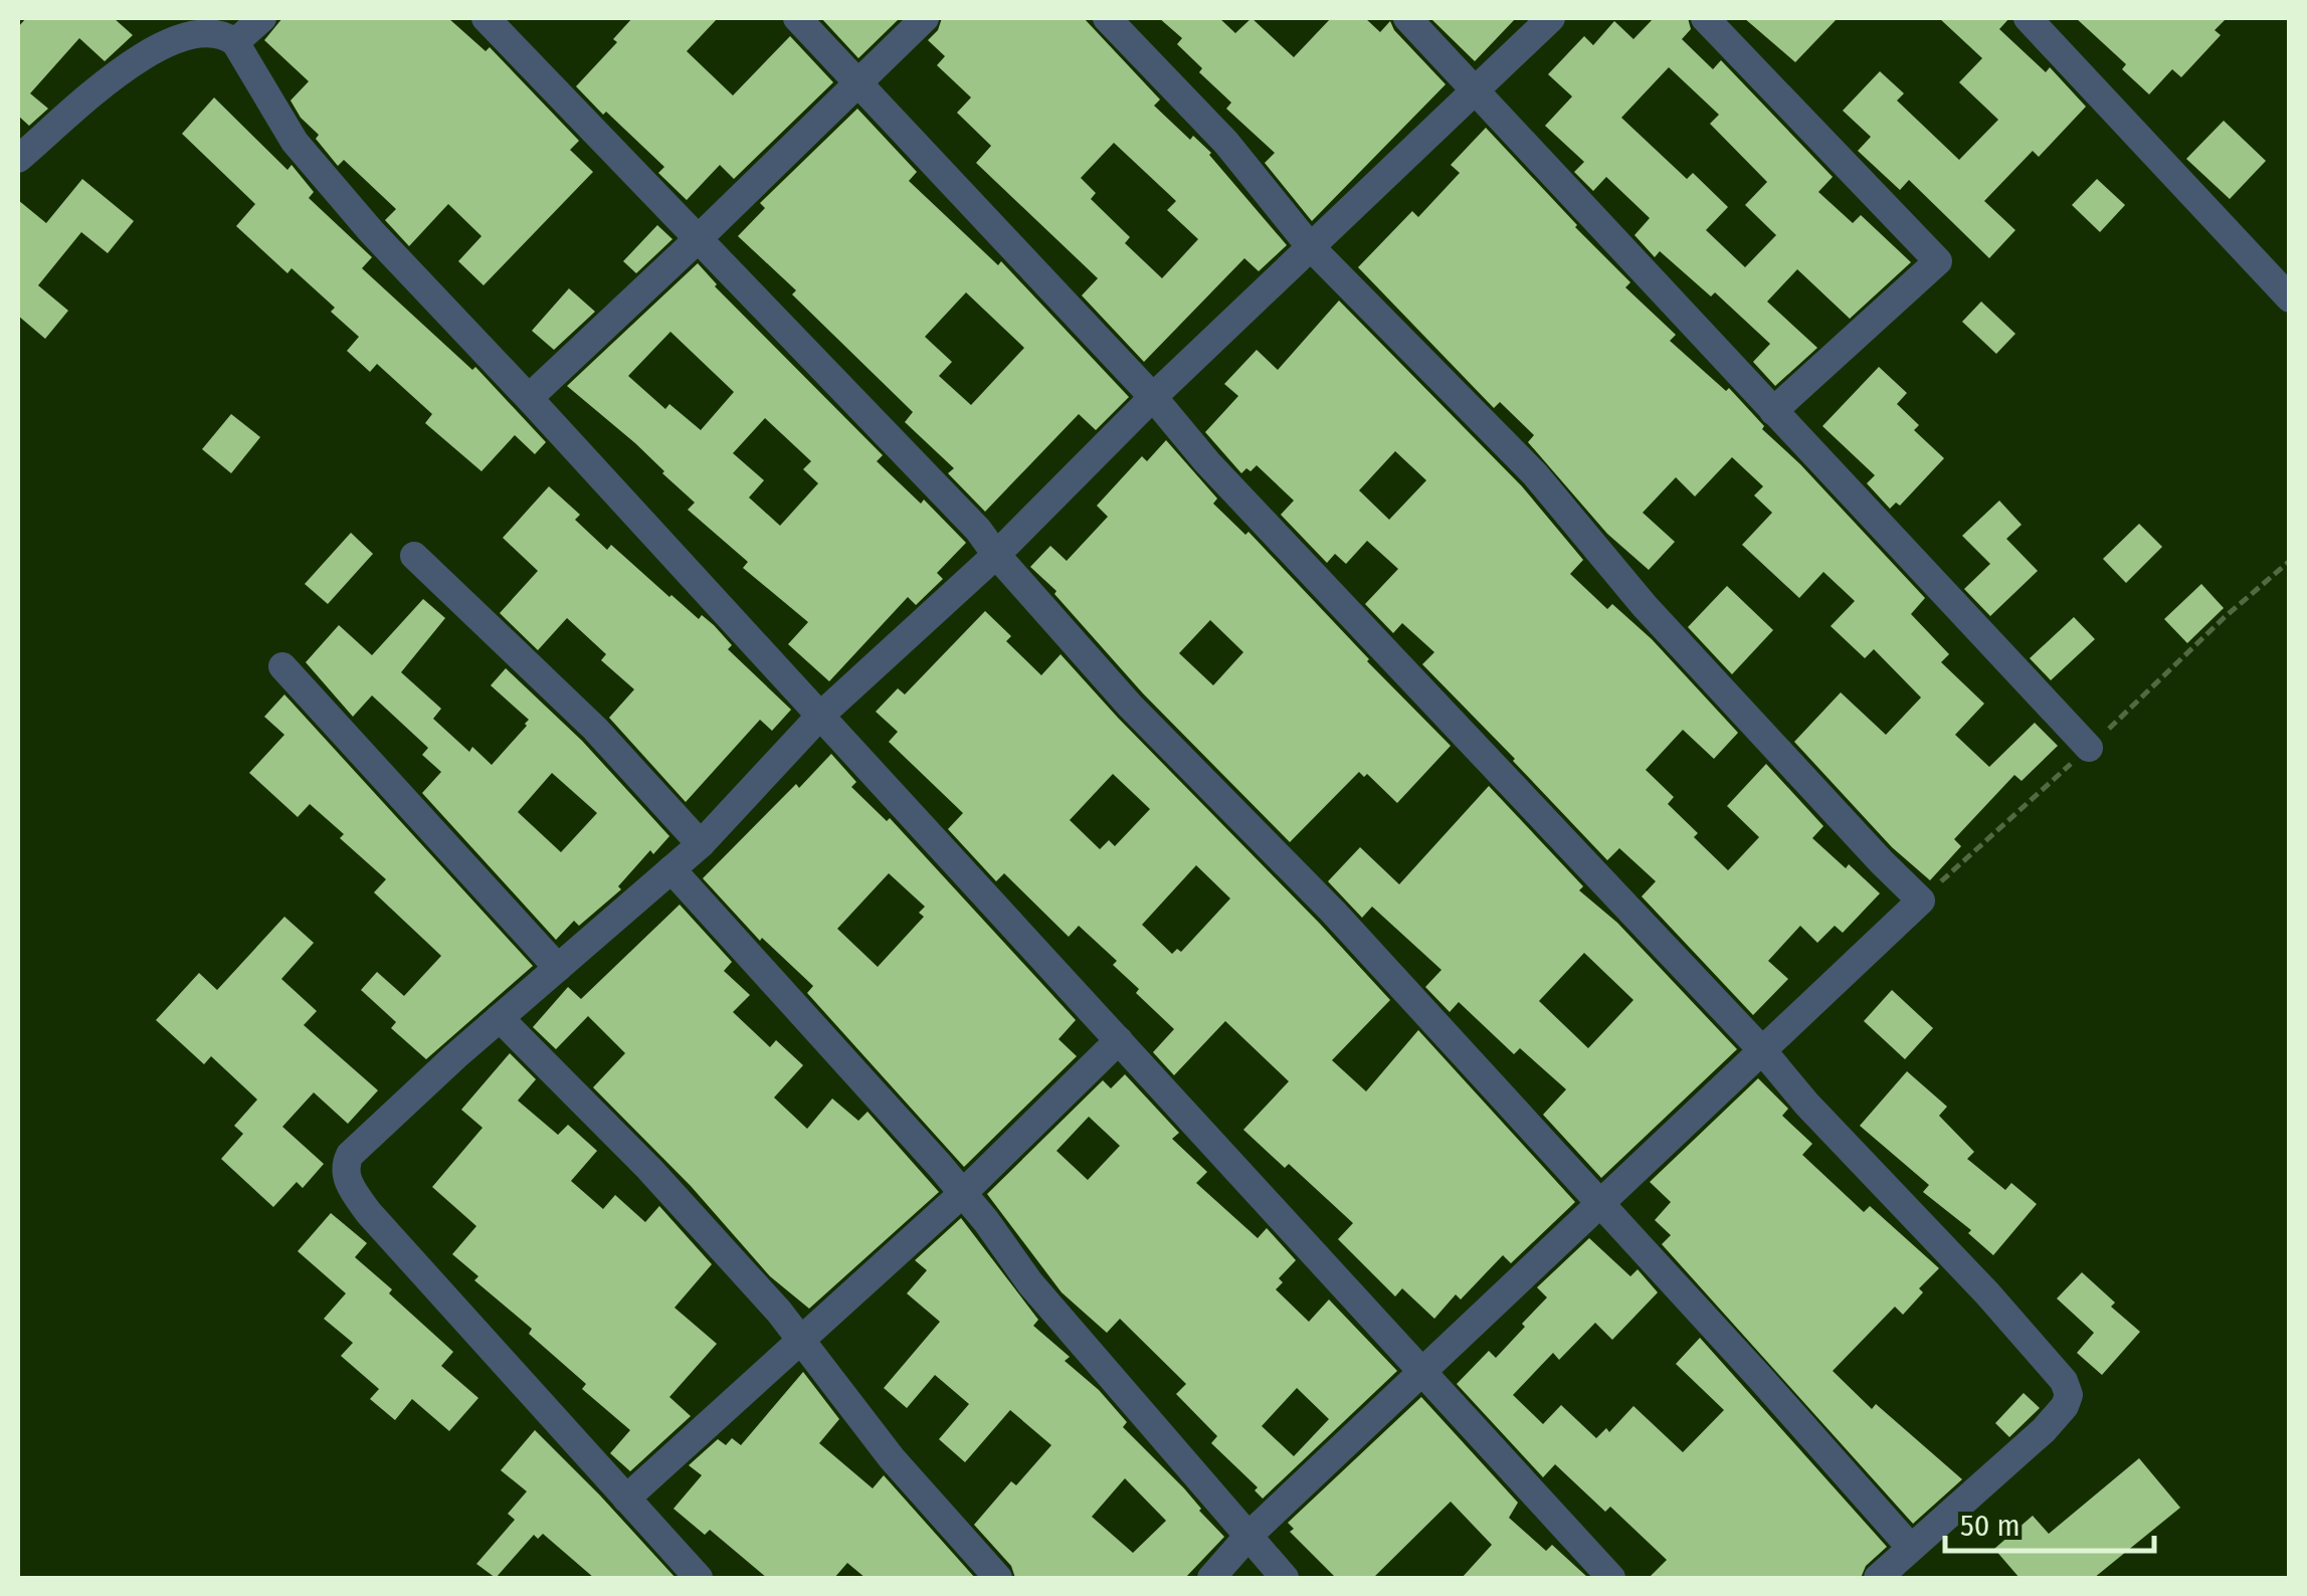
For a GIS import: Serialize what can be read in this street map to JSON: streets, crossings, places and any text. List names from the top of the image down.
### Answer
{
  "scale_bar": "50 m"
}
